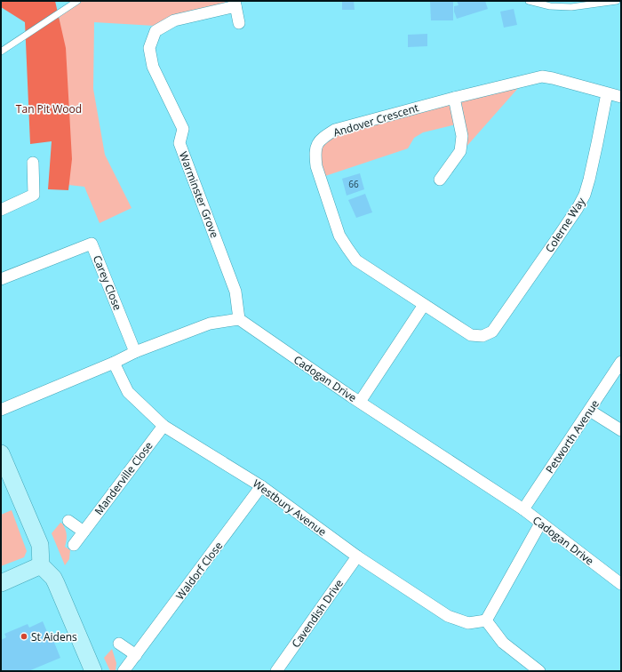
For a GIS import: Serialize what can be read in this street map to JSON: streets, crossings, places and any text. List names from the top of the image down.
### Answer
{
  "streets": {
    "street": [
      "Andover Crescent",
      "Warminster Grove",
      "Colerne Way",
      "Carey Close",
      "Cadogan Drive",
      "Petworth Avenue",
      "Manderville Close",
      "Westbury Avenue",
      "Waldorf Close",
      "Cavendish Drive"
    ]
  },
  "crossings": [
    ["Andover Crescent", "Colerne Way"],
    ["Warminster Grove", "Cadogan Drive"],
    ["Cadogan Drive", "Petworth Avenue"],
    ["Manderville Close", "Westbury Avenue"],
    ["Westbury Avenue", "Waldorf Close"],
    ["Westbury Avenue", "Cavendish Drive"]
  ],
  "parks": ["Tan Pit Wood"],
  "places": ["St Aidens"],
  "house_numbers": ["66"]
}
